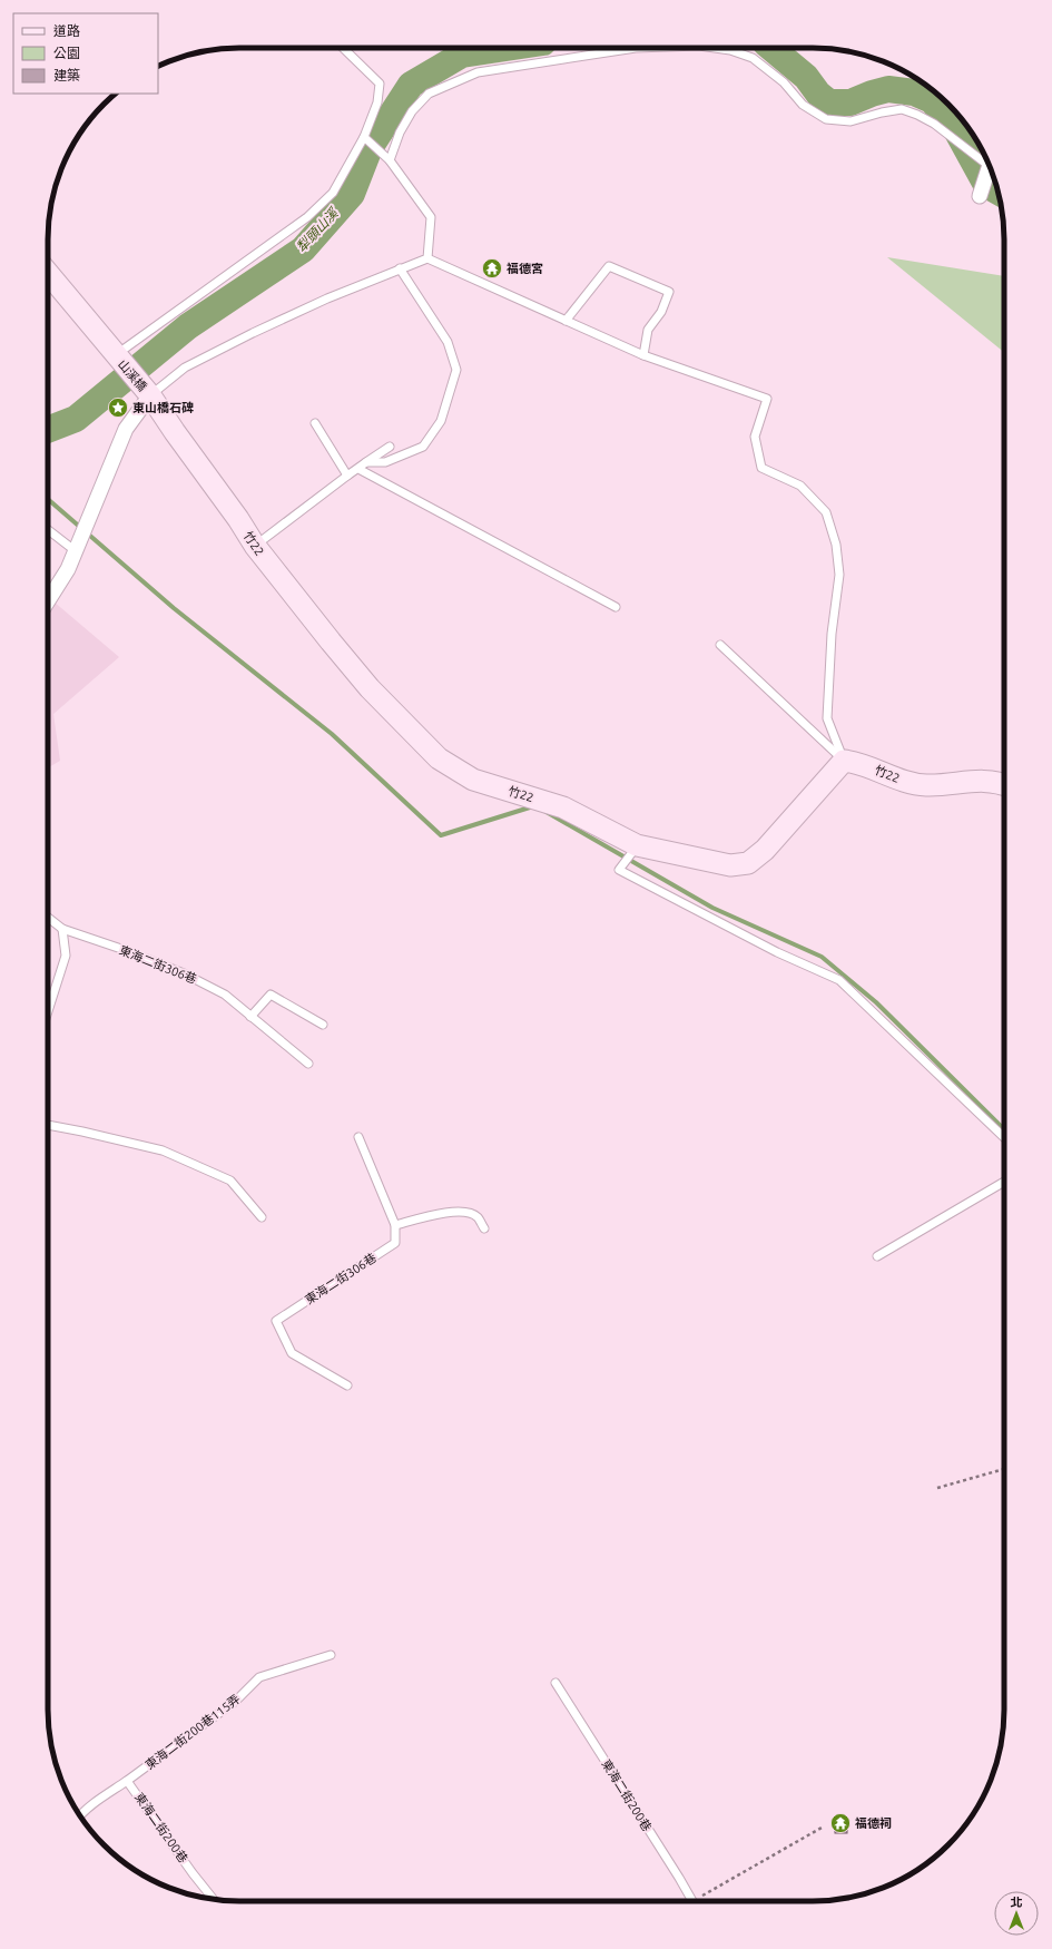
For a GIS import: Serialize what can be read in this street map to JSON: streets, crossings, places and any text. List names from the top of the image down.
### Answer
{
  "streets": {
    "street": ["山溪橋", "竹22"],
    "lane": ["東海二街306巷", "東海二街200巷115弄", "東海二街200巷"]
  },
  "crossings": [
    ["山溪橋", "竹22"],
    ["東海二街200巷115弄", "東海二街200巷"]
  ],
  "water": ["犁頭山溪"],
  "places": {
    "temple": ["福德宮", "福德祠"],
    "place": ["東山橋石碑"]
  },
  "legend": ["道路", "公園", "建築"],
  "north": "top"
}
